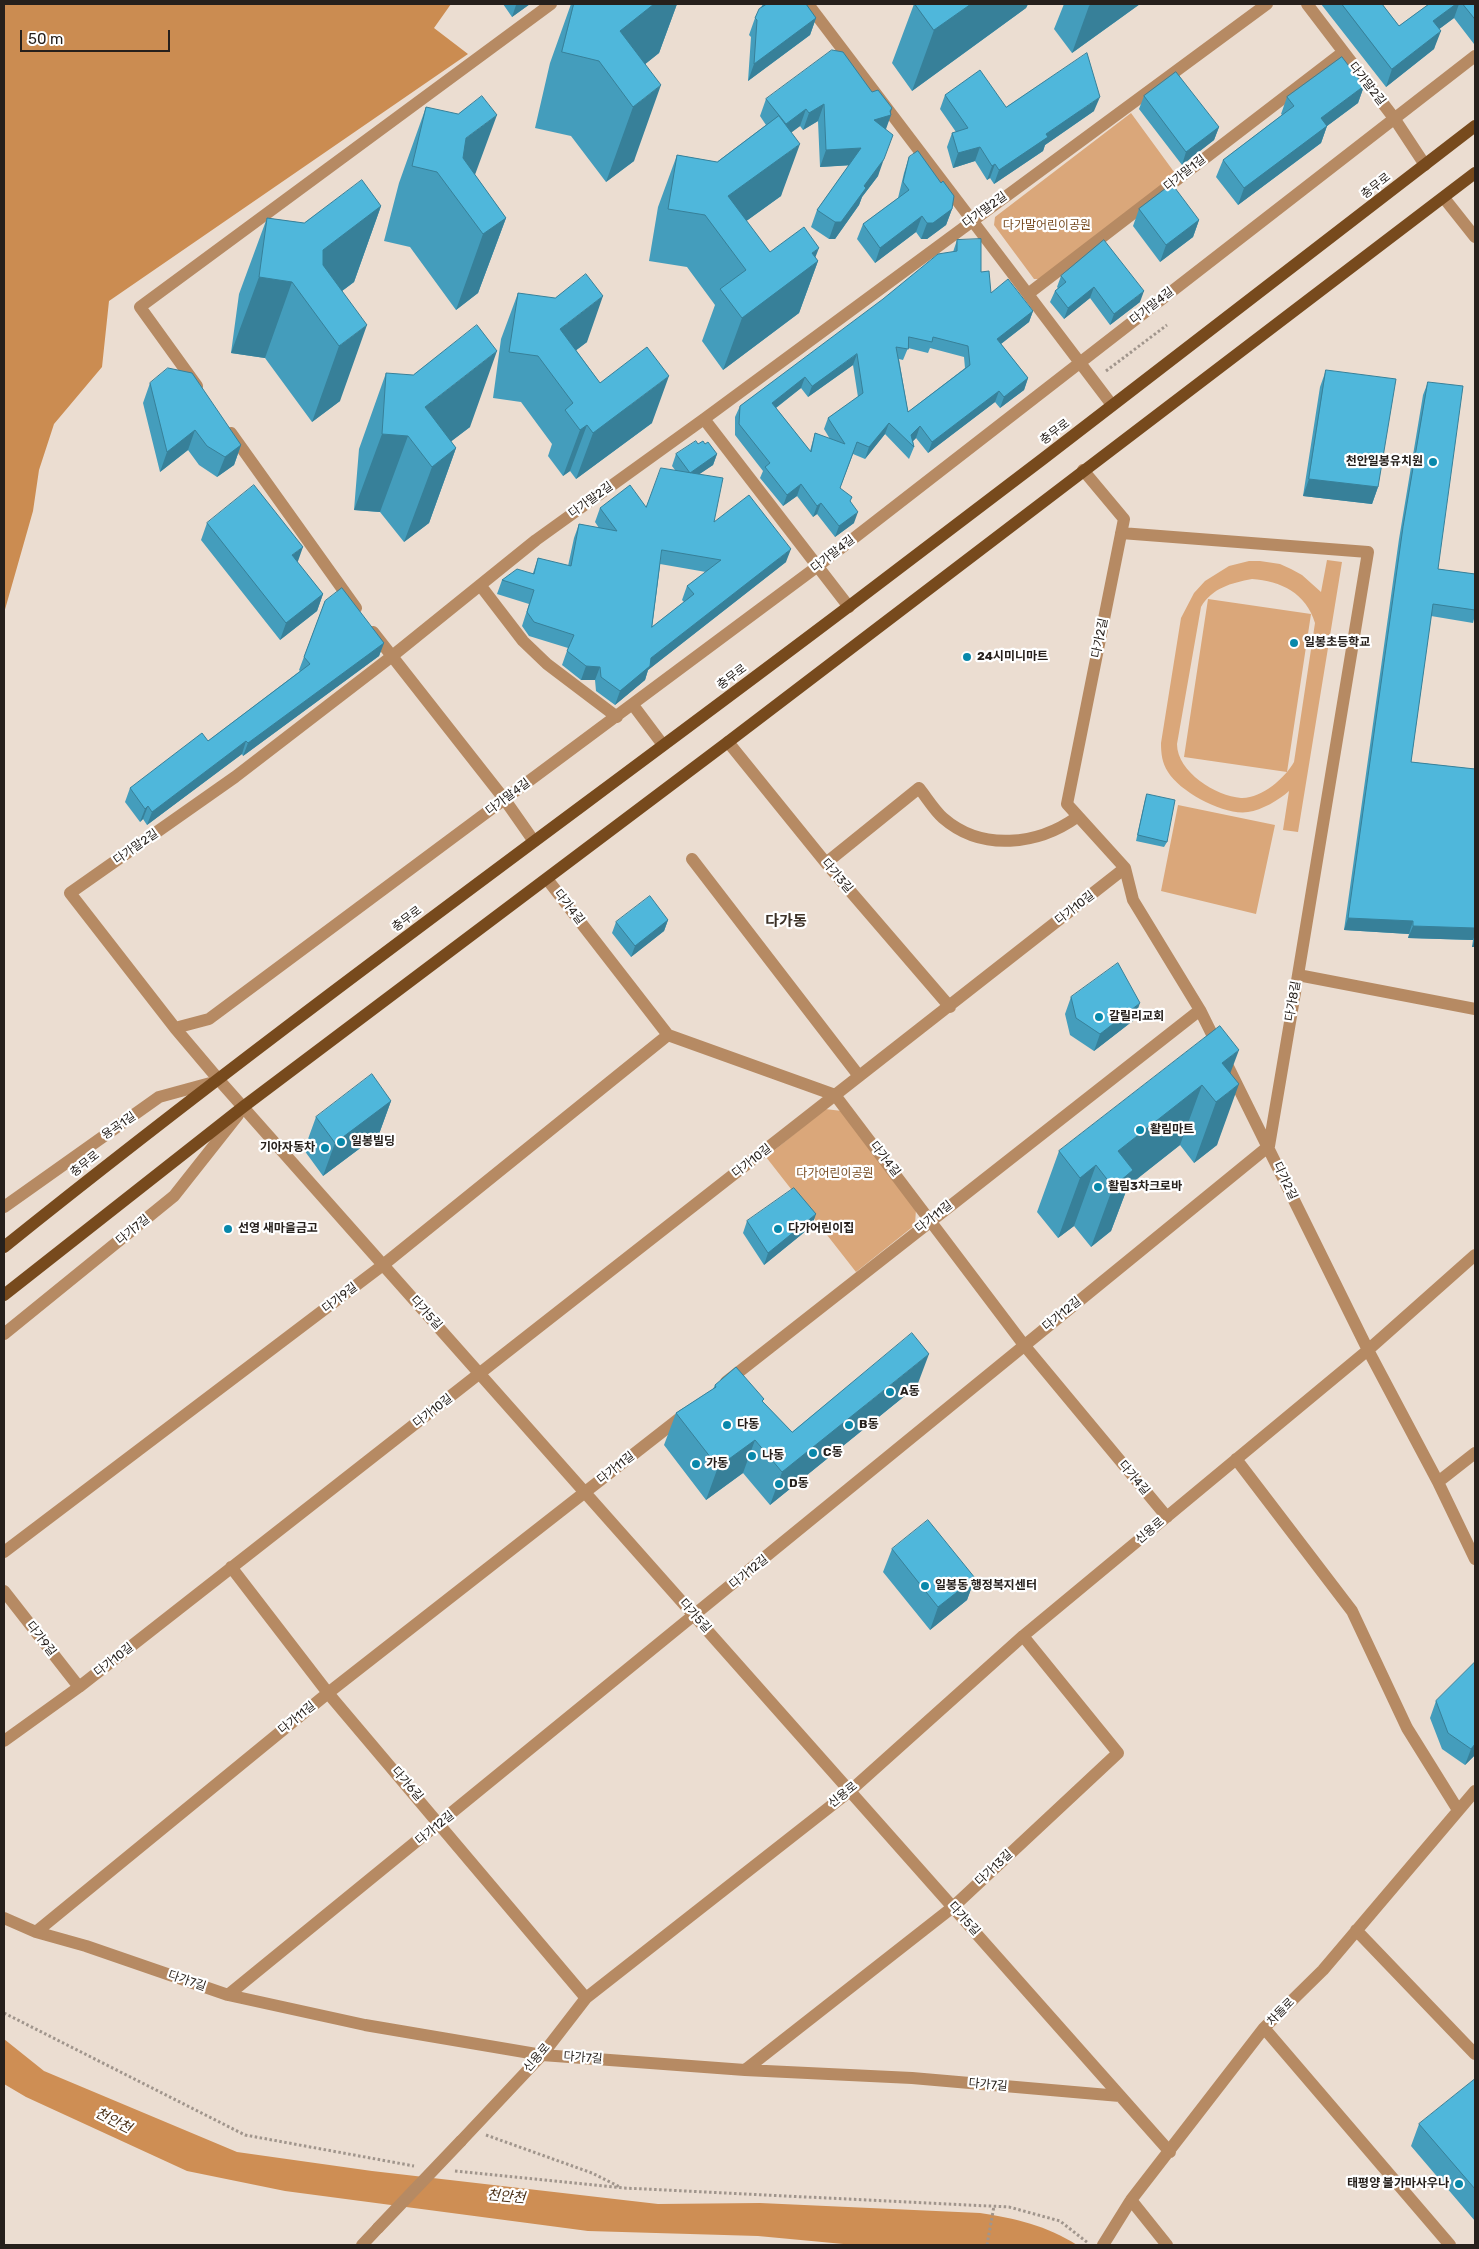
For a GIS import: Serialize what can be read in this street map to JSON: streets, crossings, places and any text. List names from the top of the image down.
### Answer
{
  "streets": {
    "main road": ["충무로"],
    "street": [
      "다가말2길",
      "다가말1길",
      "다가말4길",
      "다가2길",
      "다가3길",
      "다가4길",
      "다가10길",
      "다가8길",
      "용곡1길",
      "다가11길",
      "다가7길",
      "다가9길",
      "다가5길",
      "다가12길",
      "신용로",
      "다가6길",
      "다가13길",
      "차돌로"
    ]
  },
  "crossings": [
    ["다가말2길", "다가말1길"],
    ["다가말2길", "충무로"],
    ["다가말2길", "다가말4길"],
    ["다가말2길", "용곡1길"],
    ["다가말2길", "다가5길"],
    ["충무로", "용곡1길"],
    ["충무로", "다가5길"],
    ["다가2길", "다가10길"],
    ["다가2길", "다가8길"],
    ["다가2길", "다가11길"],
    ["다가2길", "다가12길"],
    ["다가2길", "신용로"],
    ["다가3길", "다가10길"],
    ["다가4길", "다가10길"],
    ["다가4길", "다가11길"],
    ["다가4길", "다가9길"],
    ["다가4길", "다가12길"],
    ["다가4길", "신용로"],
    ["다가10길", "다가9길"],
    ["다가10길", "다가5길"],
    ["다가10길", "다가6길"],
    ["다가8길", "다가12길"],
    ["용곡1길", "다가5길"],
    ["다가11길", "다가7길"],
    ["다가11길", "다가5길"],
    ["다가11길", "다가6길"],
    ["다가7길", "다가5길"],
    ["다가7길", "다가12길"],
    ["다가7길", "신용로"],
    ["다가7길", "다가13길"],
    ["다가9길", "다가5길"],
    ["다가5길", "다가12길"],
    ["다가5길", "신용로"],
    ["다가5길", "다가13길"],
    ["다가5길", "차돌로"],
    ["다가12길", "다가6길"],
    ["신용로", "다가6길"],
    ["신용로", "다가13길"]
  ],
  "districts": ["다가동"],
  "water": ["천안천"],
  "parks": ["다가말어린이공원", "다가어린이공원"],
  "places": [
    "천안일봉유치원",
    "일봉초등학교",
    "24시미니마트",
    "갈릴리교회",
    "활림마트",
    "일봉빌딩",
    "기아자동차",
    "활림3차크로바",
    "선영 새마을금고",
    "다가어린이집",
    "A동",
    "다동",
    "B동",
    "C동",
    "나동",
    "가동",
    "D동",
    "일봉동 행정복지센터",
    "태평양 불가마사우나"
  ],
  "scale_bar": "50 m"
}
